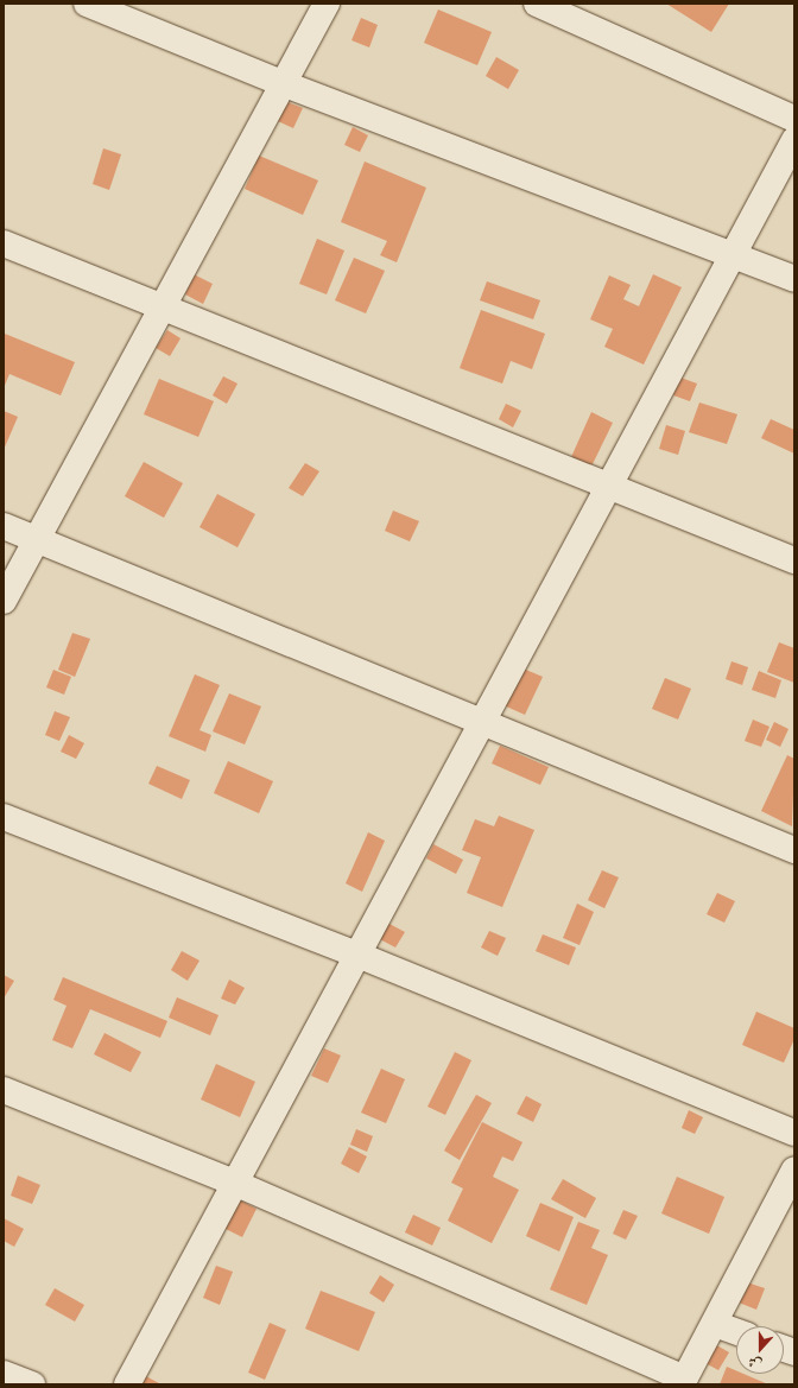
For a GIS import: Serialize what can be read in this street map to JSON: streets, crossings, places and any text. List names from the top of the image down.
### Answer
{
  "north": "bottom"
}
